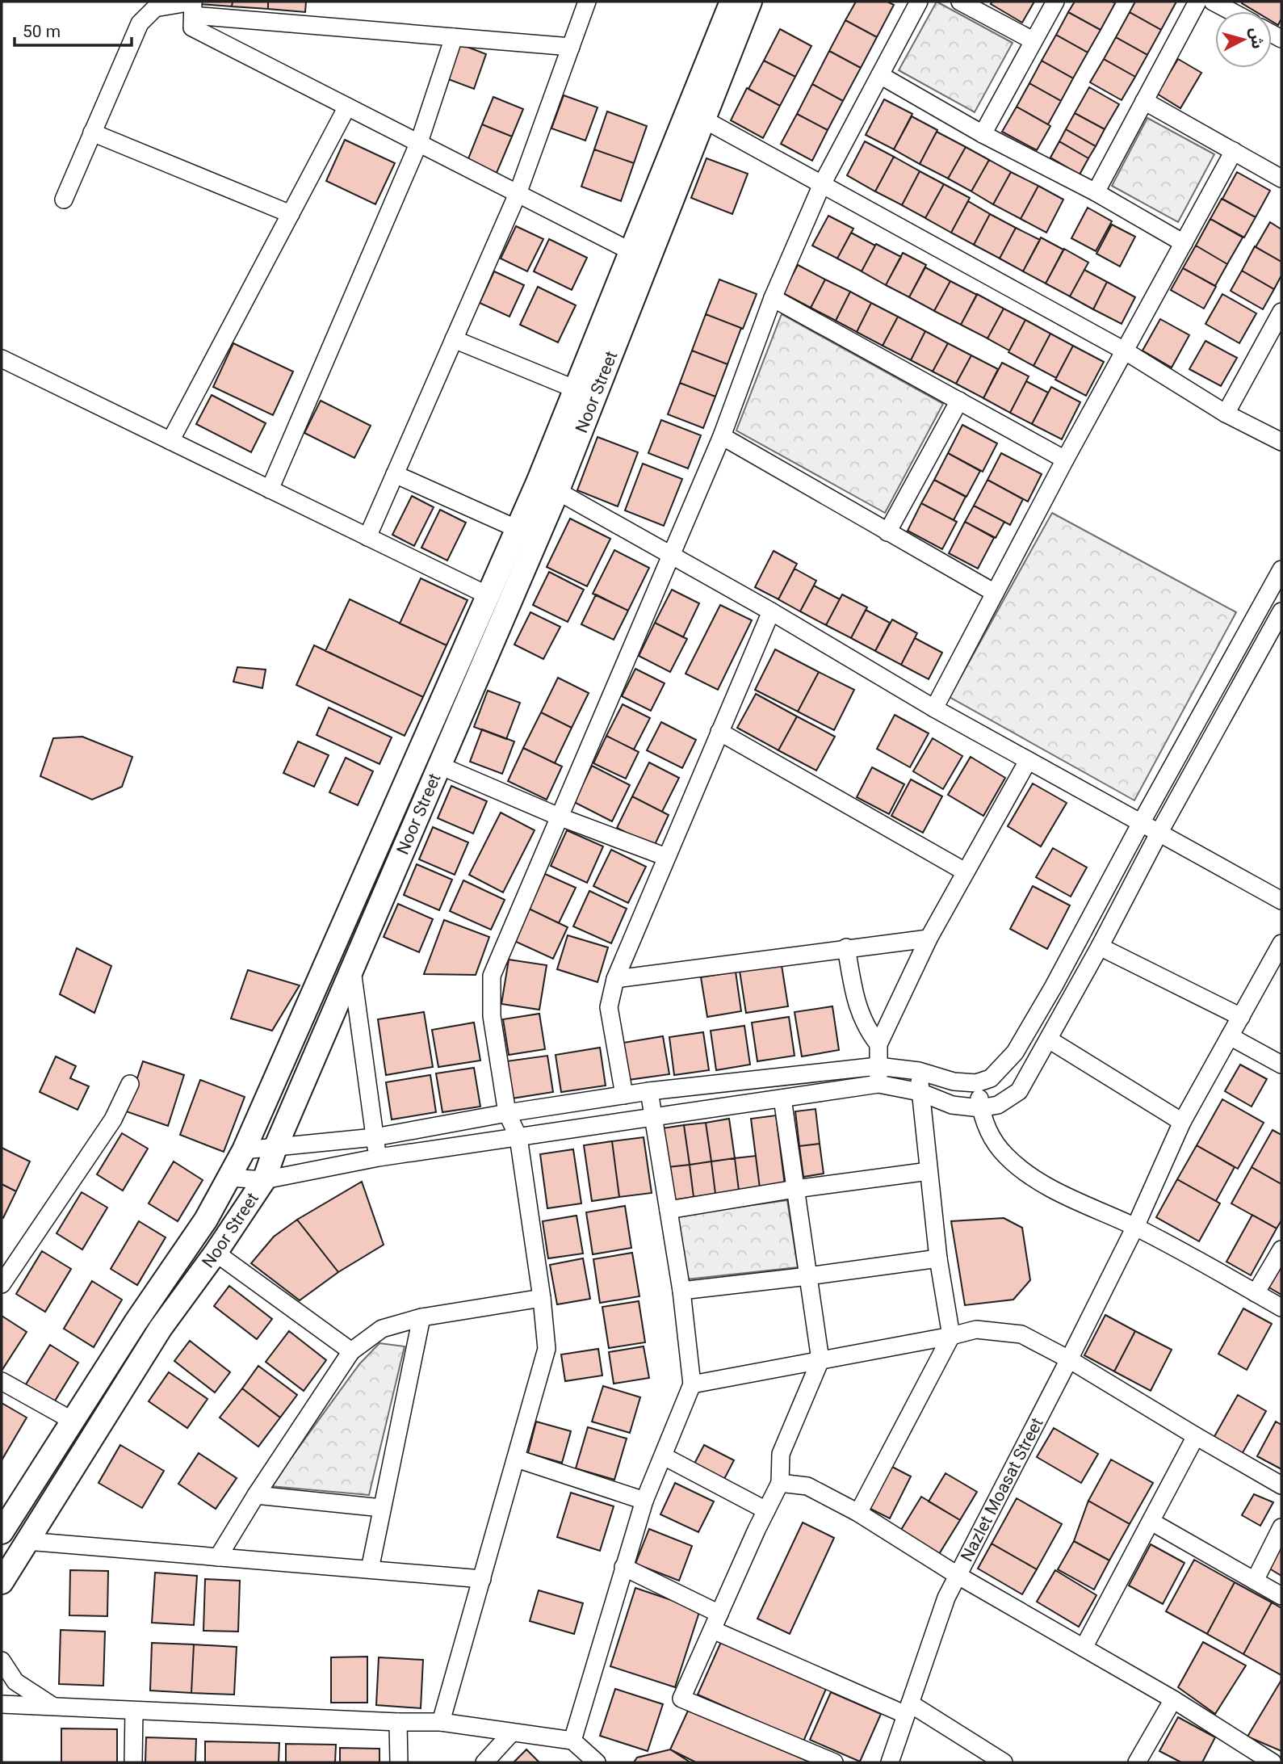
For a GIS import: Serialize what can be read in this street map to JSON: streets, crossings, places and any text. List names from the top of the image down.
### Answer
{
  "streets": {
    "main road": ["Noor Street"],
    "street": ["Nazlet Moasat Street"]
  },
  "scale_bar": "50 m",
  "north": "right"
}
